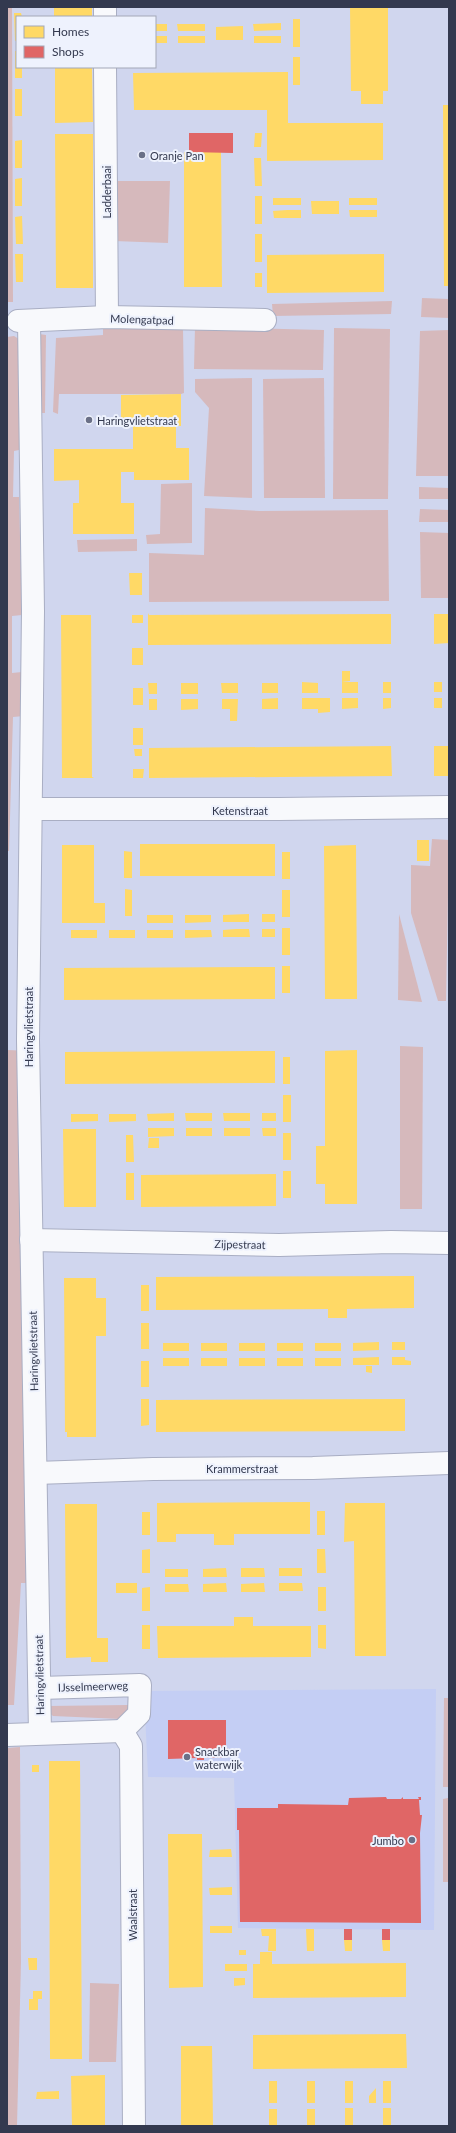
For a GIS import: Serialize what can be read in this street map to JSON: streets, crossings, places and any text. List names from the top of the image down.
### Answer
{
  "streets": {
    "street": [
      "Ladderbaai",
      "Molengatpad",
      "Ketenstraat",
      "Haringvlietstraat",
      "Zijpestraat",
      "Krammerstraat",
      "IJsselmeerweg",
      "Waalstraat"
    ]
  },
  "crossings": [
    ["Ladderbaai", "Molengatpad"],
    ["Molengatpad", "Haringvlietstraat"],
    ["Ketenstraat", "Haringvlietstraat"],
    ["Haringvlietstraat", "Zijpestraat"],
    ["Haringvlietstraat", "Krammerstraat"],
    ["Haringvlietstraat", "IJsselmeerweg"],
    ["IJsselmeerweg", "Waalstraat"]
  ],
  "places": [
    "Oranje Pan",
    "Haringvlietstraat",
    "Snackbar waterwijk",
    "Jumbo"
  ],
  "legend": ["Homes", "Shops"]
}
